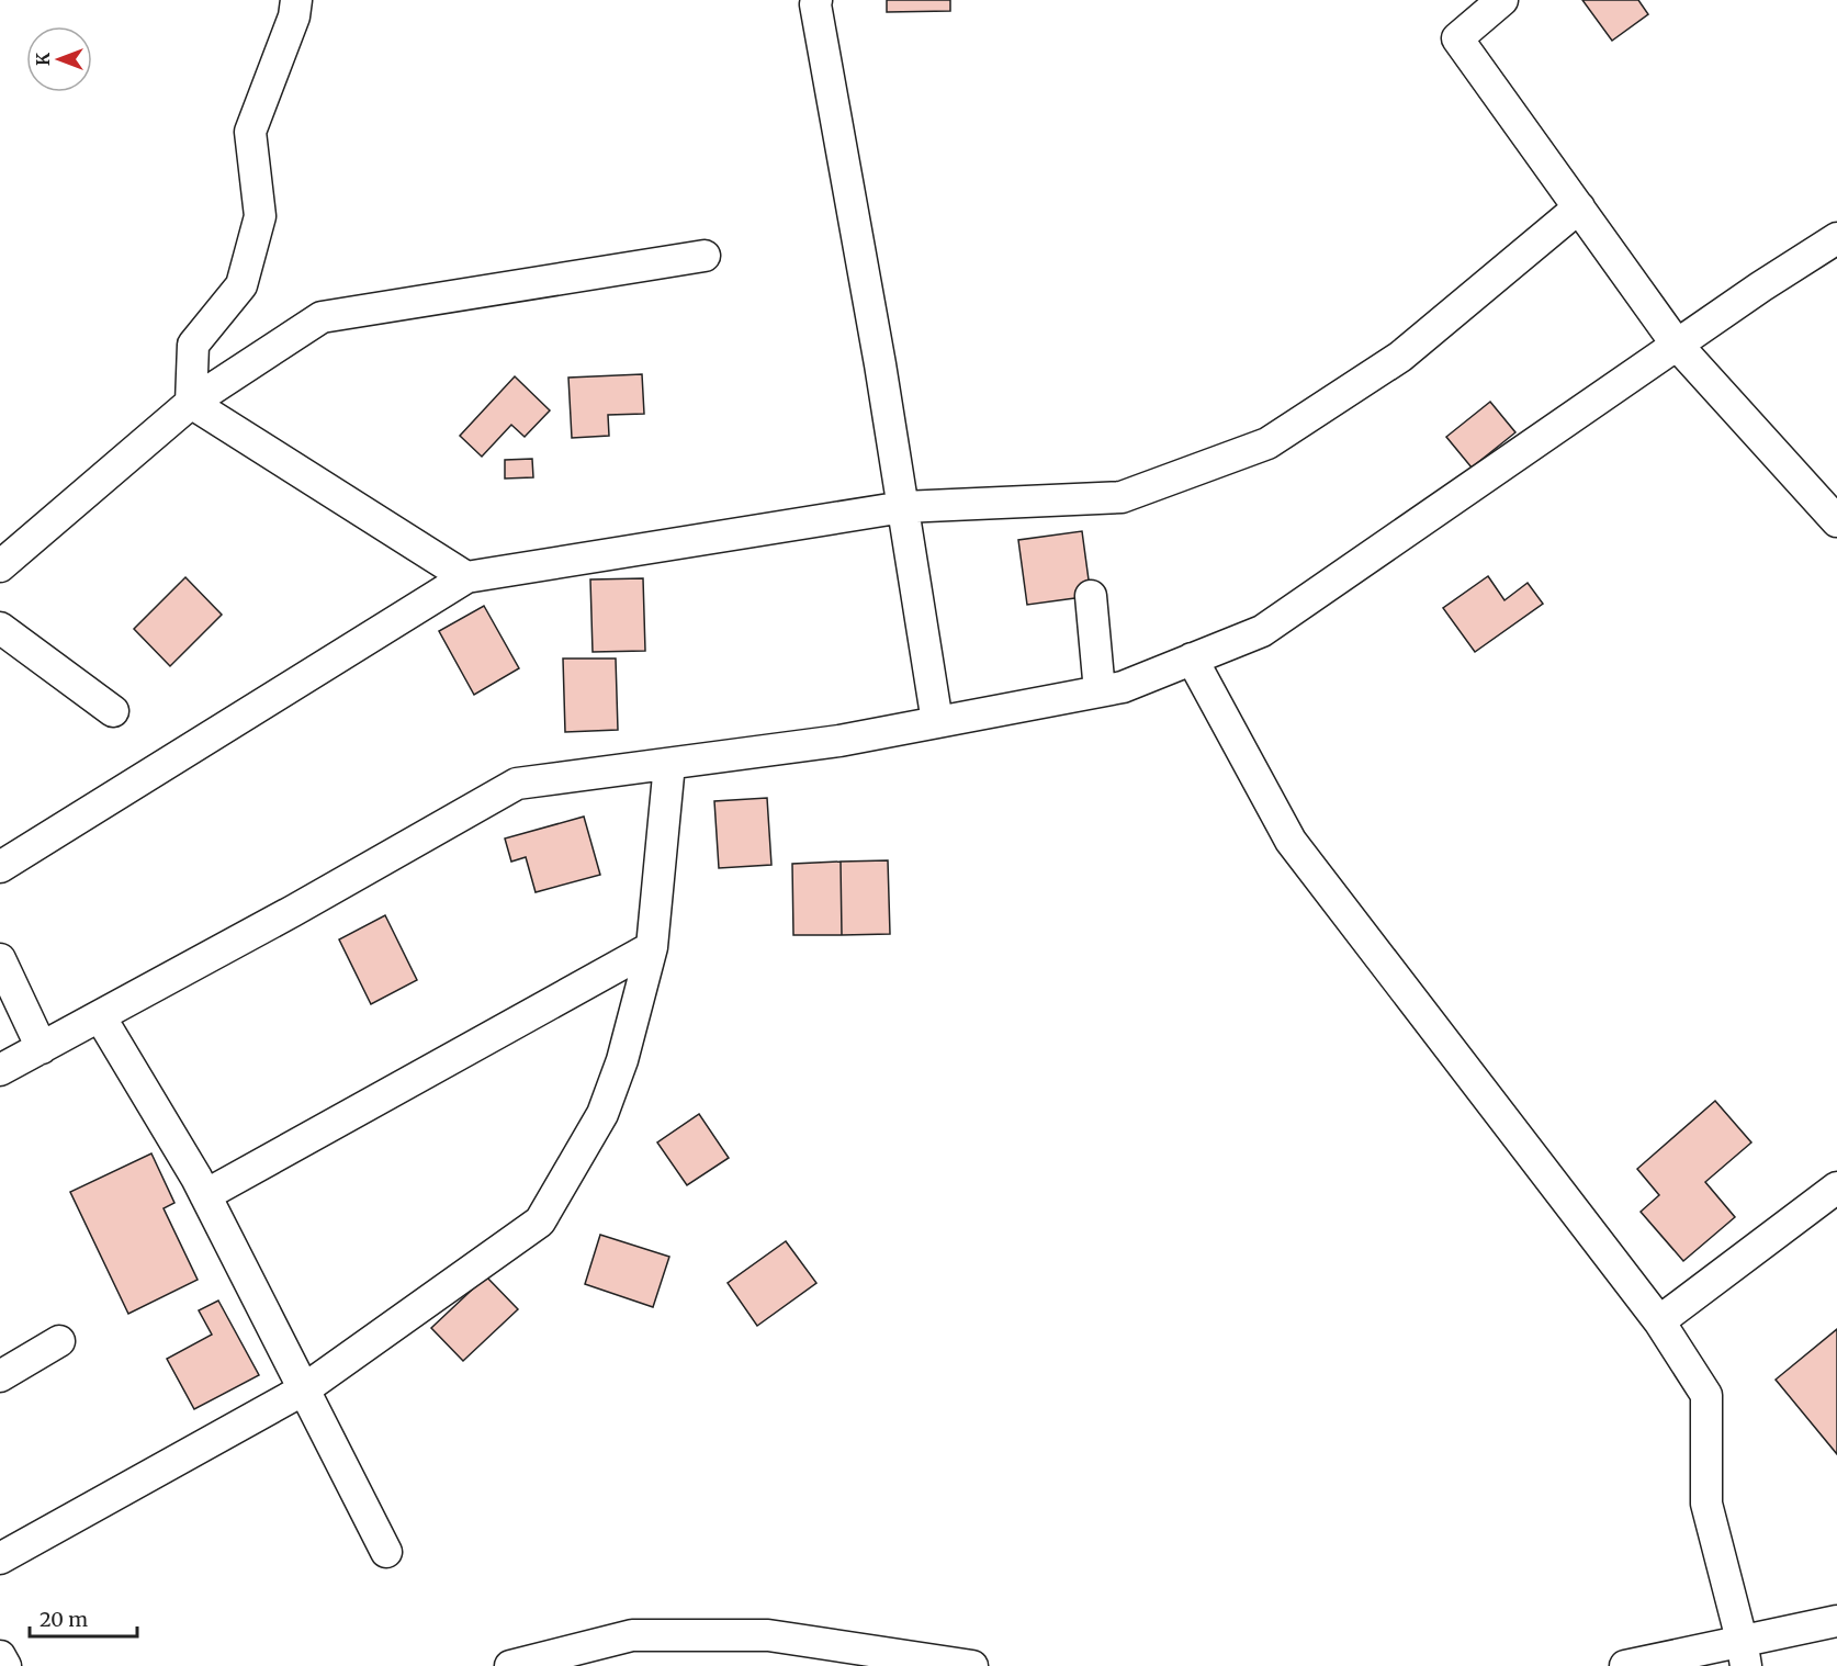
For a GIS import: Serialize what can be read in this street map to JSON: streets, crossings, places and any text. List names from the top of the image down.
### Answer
{
  "scale_bar": "20 m",
  "north": "left"
}
